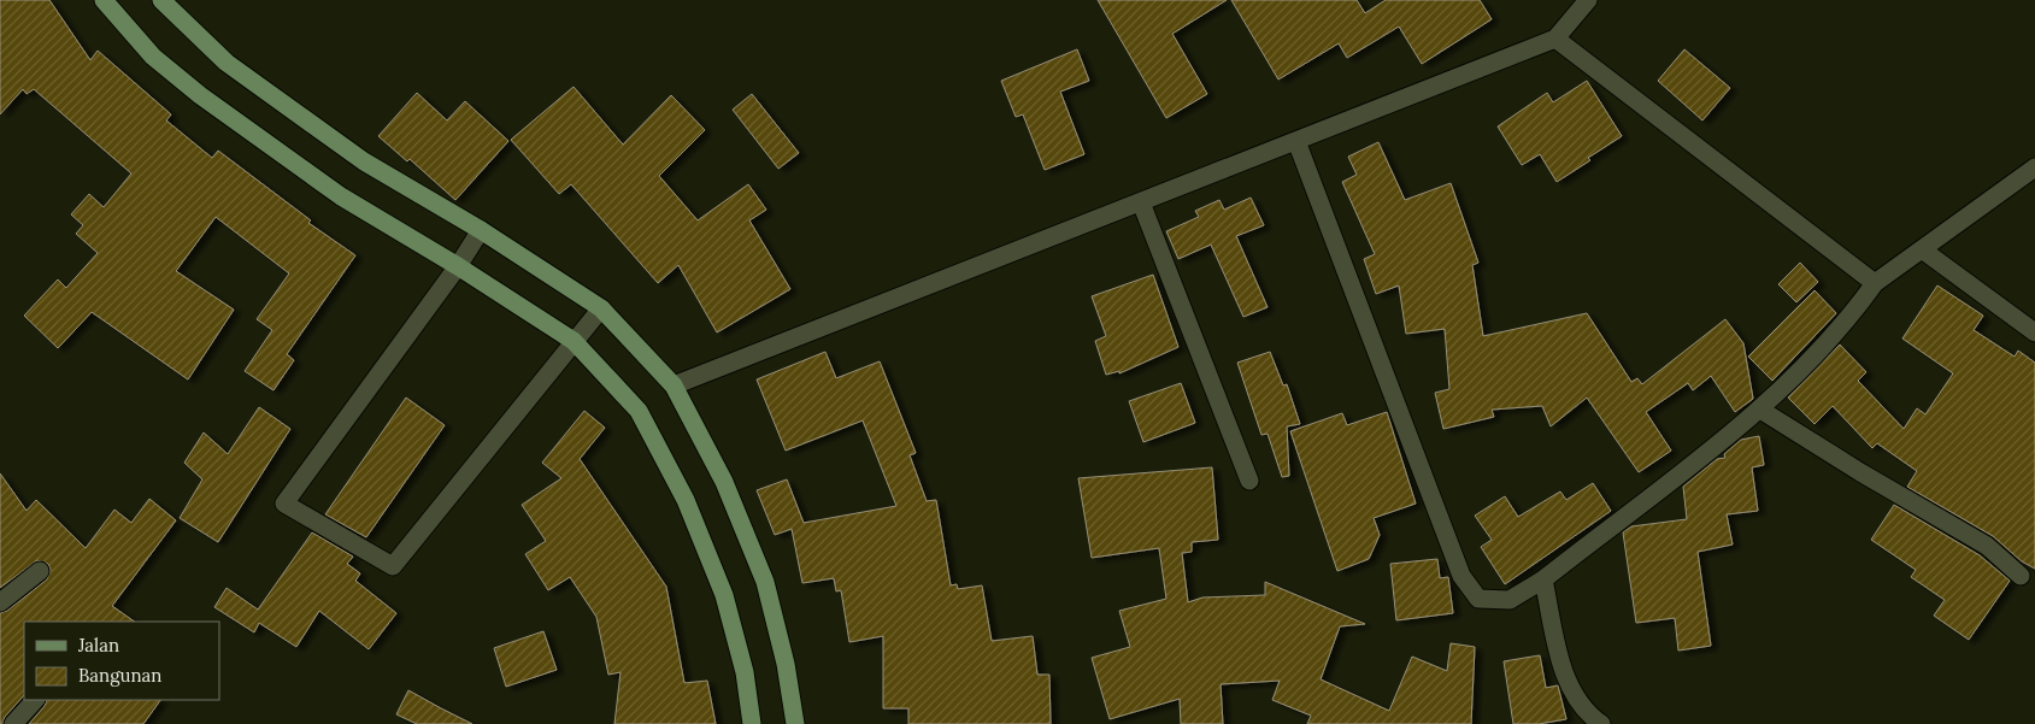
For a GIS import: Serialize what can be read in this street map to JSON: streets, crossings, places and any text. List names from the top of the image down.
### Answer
{
  "legend": ["Jalan", "Bangunan"]
}
